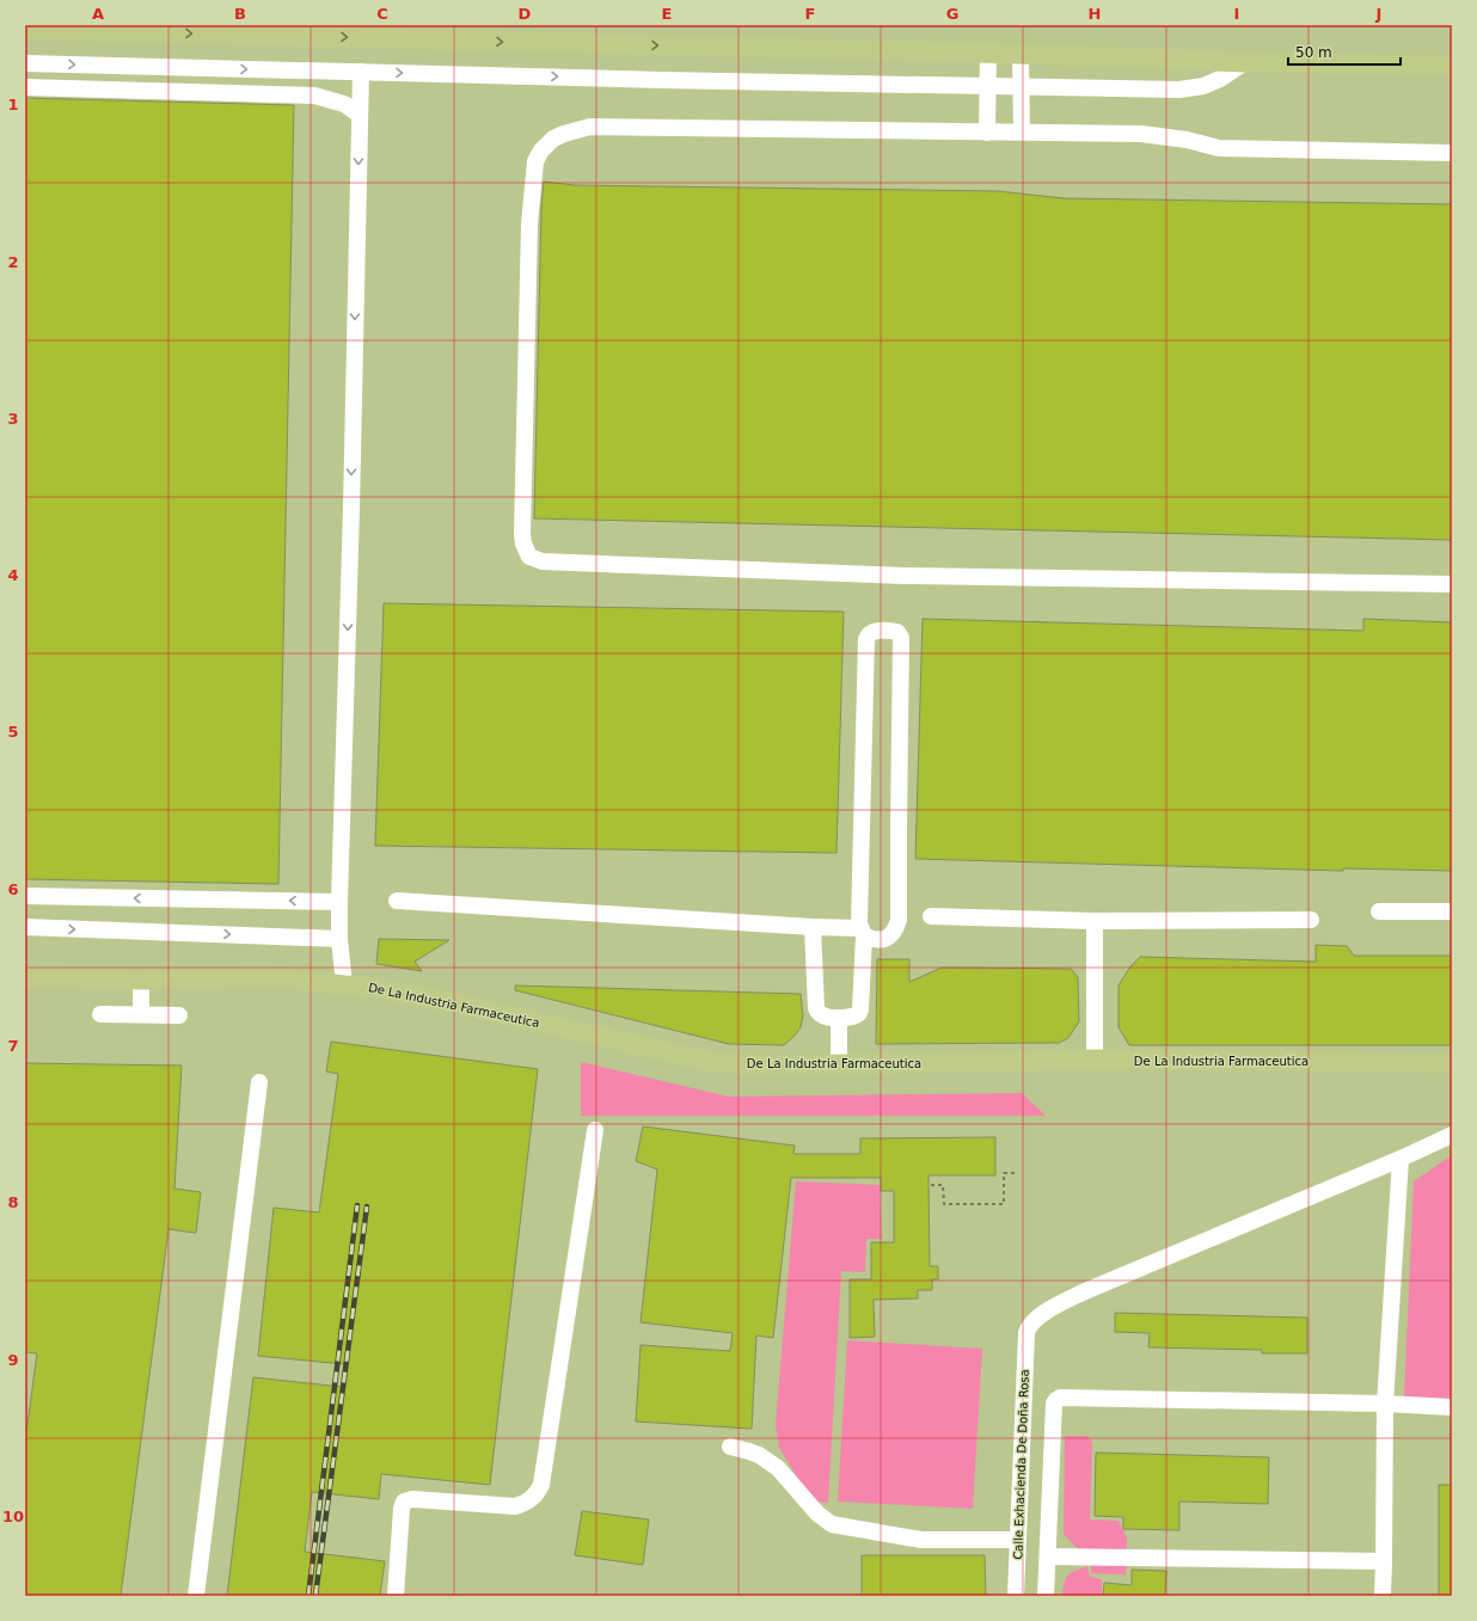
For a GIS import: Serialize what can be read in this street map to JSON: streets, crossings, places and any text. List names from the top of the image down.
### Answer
{
  "streets": {
    "main road": ["De La Industria Farmaceutica"],
    "street": ["Calle Exhacienda De Doña Rosa"]
  },
  "scale_bar": "50 m",
  "grid": {
    "columns": [
      "A",
      "B",
      "C",
      "D",
      "E",
      "F",
      "G",
      "H",
      "I",
      "J"
    ],
    "rows": [
      "1",
      "2",
      "3",
      "4",
      "5",
      "6",
      "7",
      "8",
      "9",
      "10"
    ]
  }
}
